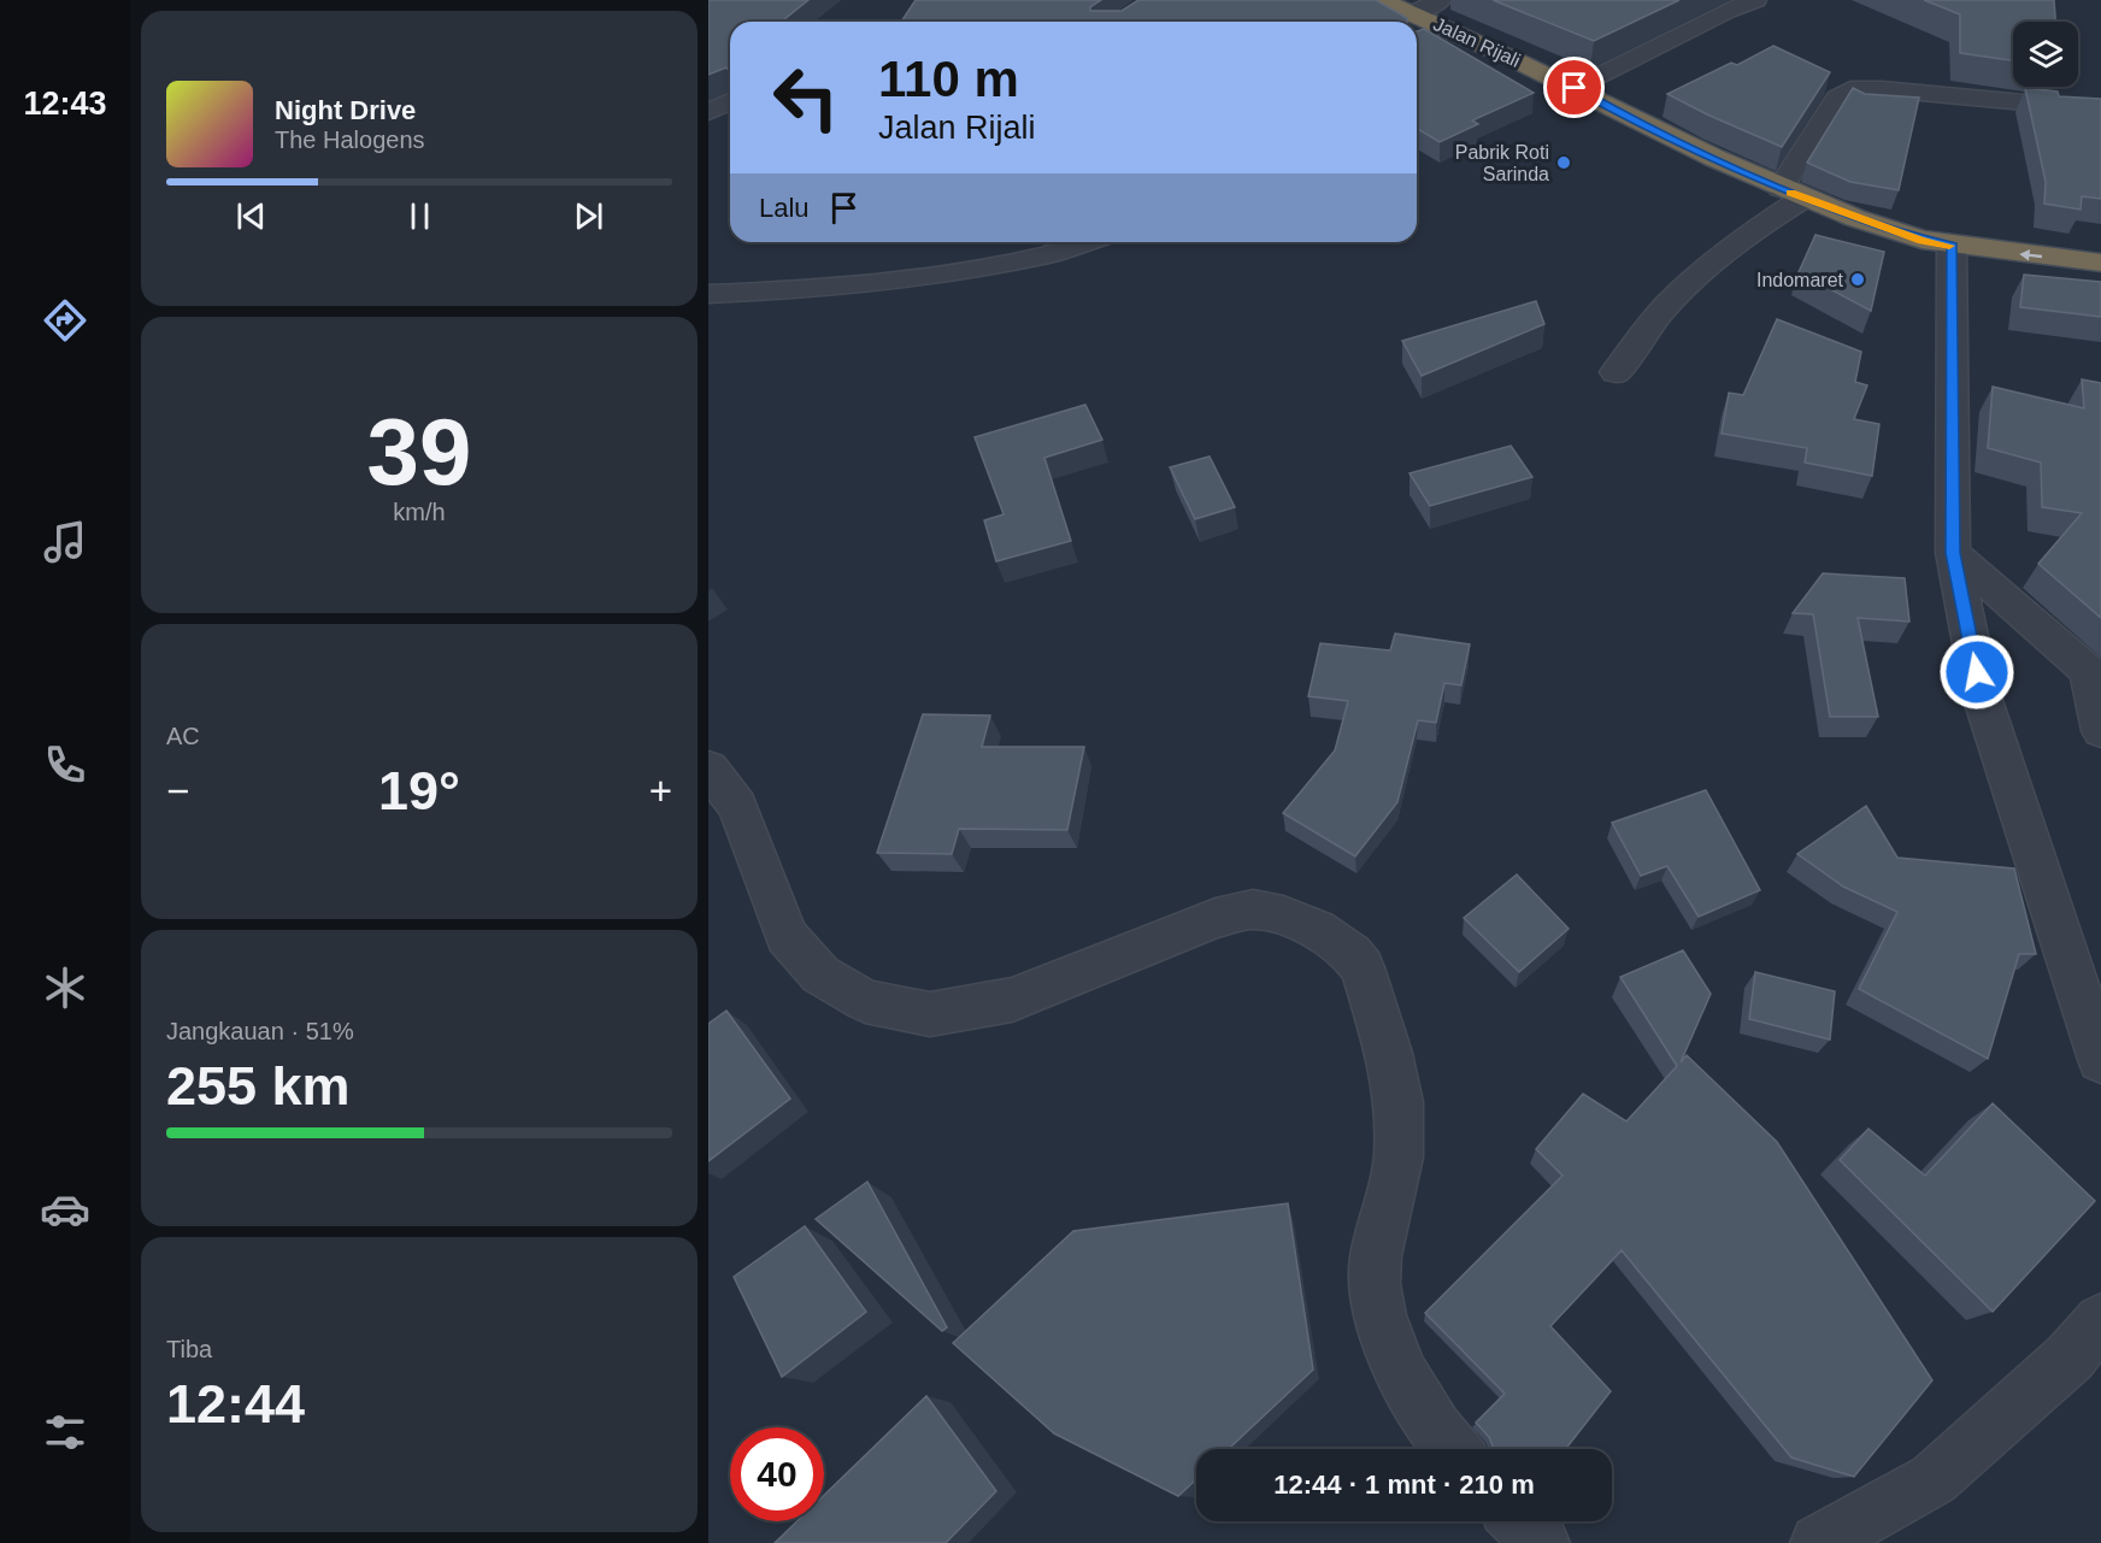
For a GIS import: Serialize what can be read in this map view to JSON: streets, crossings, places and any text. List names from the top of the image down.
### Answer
{
  "streets": {
    "highway": ["Jalan Rijali"]
  },
  "places": ["Pabrik Roti Sarinda", "Indomaret"],
  "page": {
    "tabs": "12:43",
    "turn": ["110 m", "Jalan Rijali"],
    "song": ["Night Drive", "The Halogens"],
    "then": "Lalu",
    "tile": [
      ["39", "km/h"],
      "AC",
      ["Jangkauan · 51%", "255 km"],
      ["Tiba", "12:44"]
    ],
    "heat": ["−", "19°", "+"],
    "limit": "40",
    "trip": "12:44 · 1 mnt · 210 m"
  }
}
